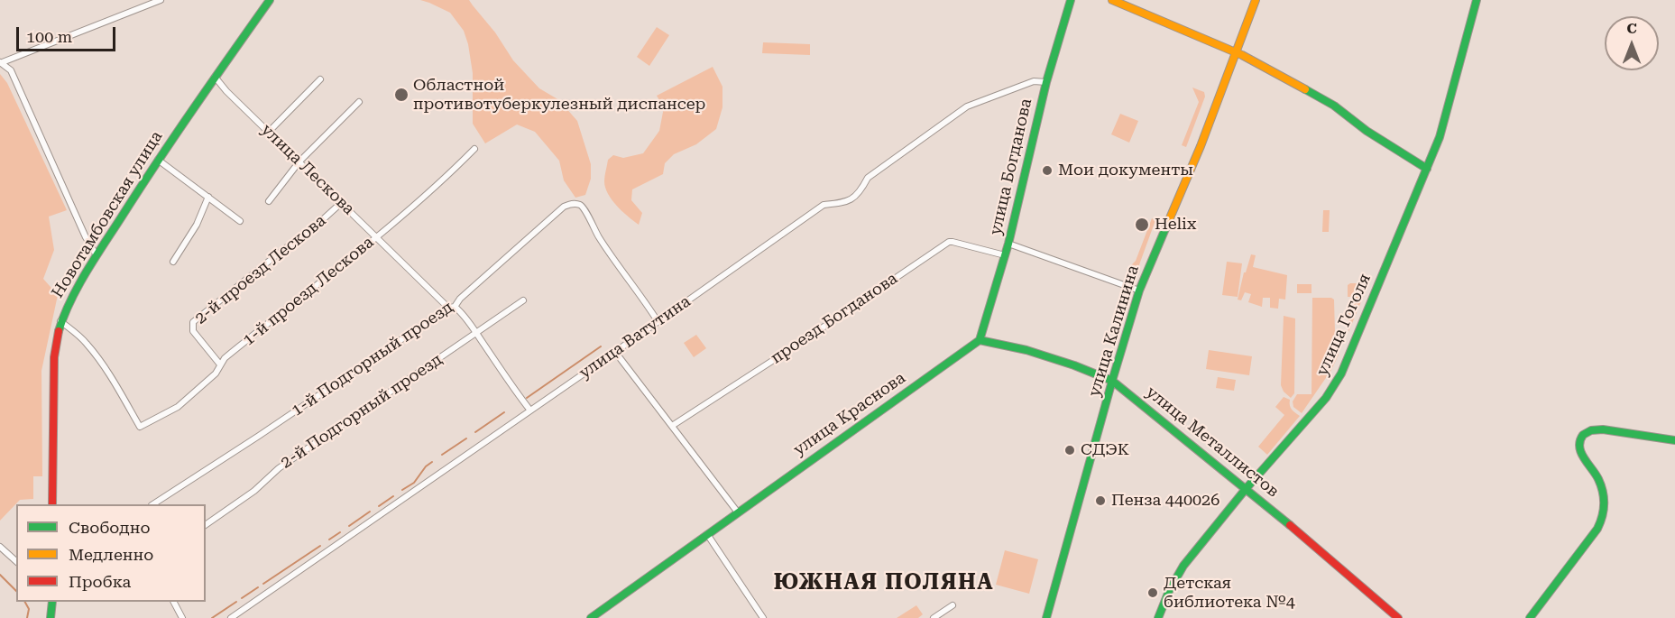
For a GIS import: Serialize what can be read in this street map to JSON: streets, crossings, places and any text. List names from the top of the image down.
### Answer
{
  "streets": {
    "main road": [
      "улица Богданова",
      "Новотамбовская улица",
      "улица Гоголя",
      "улица Калинина",
      "улица Краснова",
      "улица Металлистов"
    ],
    "street": [
      "улица Лескова",
      "2-й проезд Лескова",
      "1-й проезд Лескова",
      "проезд Богданова",
      "улица Ватутина",
      "1-й Подгорный проезд",
      "2-й Подгорный проезд"
    ]
  },
  "crossings": [
    ["улица Богданова", "проезд Богданова"],
    ["улица Богданова", "улица Ватутина"],
    ["улица Богданова", "улица Краснова"],
    ["улица Богданова", "улица Металлистов"],
    ["улица Лескова", "Новотамбовская улица"],
    ["улица Лескова", "2-й проезд Лескова"],
    ["улица Лескова", "1-й проезд Лескова"],
    ["улица Лескова", "улица Ватутина"],
    ["улица Лескова", "1-й Подгорный проезд"],
    ["улица Лескова", "2-й Подгорный проезд"],
    ["Новотамбовская улица", "1-й проезд Лескова"],
    ["2-й проезд Лескова", "1-й проезд Лескова"],
    ["улица Гоголя", "улица Металлистов"],
    ["улица Калинина", "улица Металлистов"],
    ["улица Ватутина", "1-й Подгорный проезд"],
    ["улица Краснова", "улица Металлистов"]
  ],
  "districts": ["ЮЖНАЯ ПОЛЯНА"],
  "places": [
    "Областной противотуберкулезный диспансер",
    "Мои документы",
    "Helix",
    "СДЭК",
    "Пенза 440026",
    "Детская библиотека №4"
  ],
  "legend": ["Свободно", "Медленно", "Пробка"],
  "scale_bar": "100 m",
  "north": "top"
}
